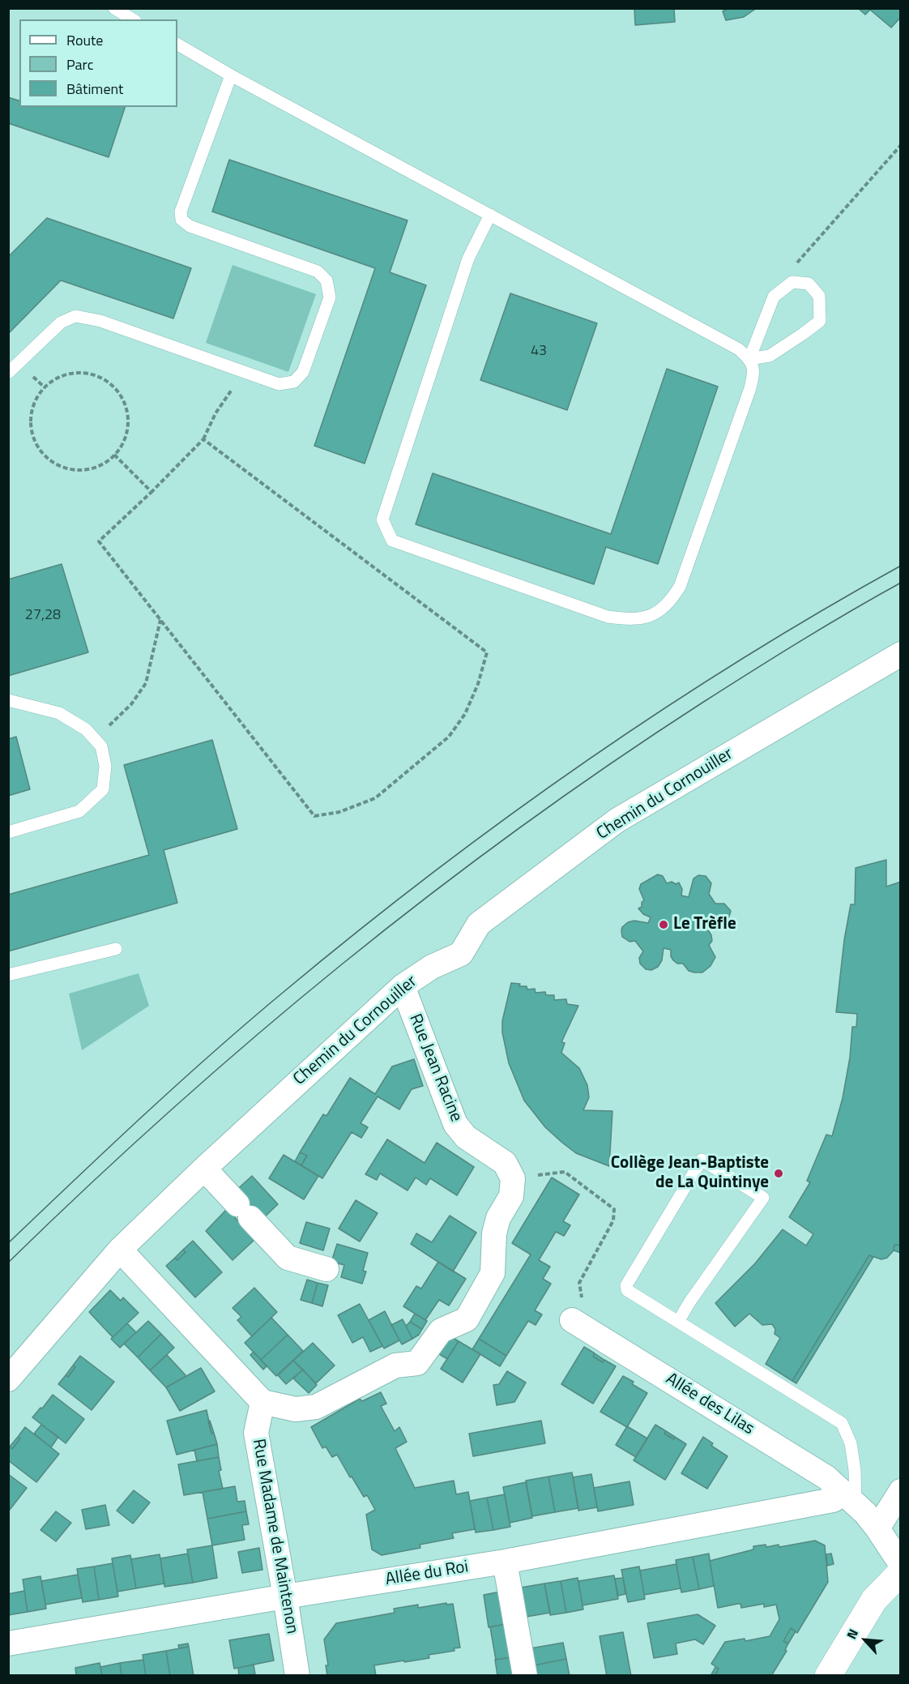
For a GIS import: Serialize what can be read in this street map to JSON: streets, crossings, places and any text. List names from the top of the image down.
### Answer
{
  "streets": {
    "street": [
      "Chemin du Cornouiller",
      "Rue Jean Racine",
      "Allée des Lilas",
      "Rue Madame de Maintenon",
      "Allée du Roi"
    ]
  },
  "crossings": [
    ["Chemin du Cornouiller", "Rue Jean Racine"],
    ["Allée des Lilas", "Allée du Roi"],
    ["Rue Madame de Maintenon", "Allée du Roi"]
  ],
  "places": ["Le Trèfle", "Collège Jean-Baptiste de La Quintinye"],
  "house_numbers": ["43", "27,28"],
  "legend": ["Route", "Parc", "Bâtiment"],
  "north": "top left"
}
